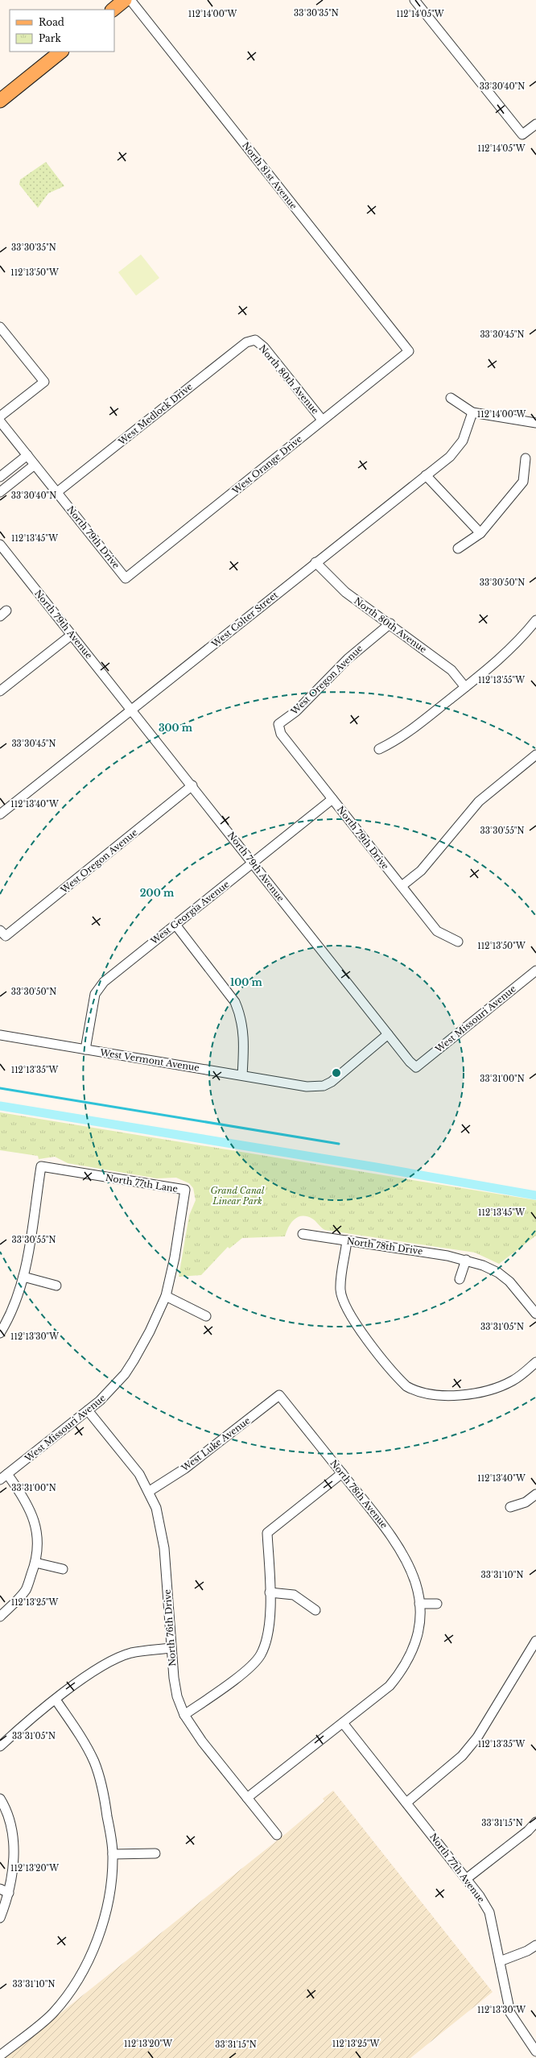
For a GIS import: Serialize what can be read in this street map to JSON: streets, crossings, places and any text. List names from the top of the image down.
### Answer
{
  "streets": {
    "street": [
      "North 81st Avenue",
      "North 80th Avenue",
      "West Medlock Drive",
      "West Orange Drive",
      "North 79th Drive",
      "West Colter Street",
      "North 79th Avenue",
      "West Oregon Avenue",
      "West Georgia Avenue",
      "West Missouri Avenue",
      "West Vermont Avenue",
      "North 77th Lane",
      "North 78th Drive",
      "West Luke Avenue",
      "North 78th Avenue",
      "North 76th Drive",
      "North 77th Avenue"
    ]
  },
  "crossings": [
    ["North 81st Avenue", "West Orange Drive"],
    ["North 80th Avenue", "West Medlock Drive"],
    ["North 80th Avenue", "West Orange Drive"],
    ["North 80th Avenue", "West Colter Street"],
    ["North 80th Avenue", "West Oregon Avenue"],
    ["West Medlock Drive", "North 79th Drive"],
    ["West Orange Drive", "North 79th Drive"],
    ["North 79th Drive", "West Oregon Avenue"],
    ["North 79th Drive", "West Georgia Avenue"],
    ["West Colter Street", "North 79th Avenue"],
    ["North 79th Avenue", "West Oregon Avenue"],
    ["North 79th Avenue", "West Georgia Avenue"],
    ["North 79th Avenue", "West Missouri Avenue"],
    ["North 79th Avenue", "West Vermont Avenue"],
    ["West Georgia Avenue", "West Vermont Avenue"],
    ["West Missouri Avenue", "North 77th Lane"],
    ["West Missouri Avenue", "North 76th Drive"],
    ["West Luke Avenue", "North 78th Avenue"],
    ["West Luke Avenue", "North 76th Drive"],
    ["North 78th Avenue", "North 76th Drive"],
    ["North 78th Avenue", "North 77th Avenue"]
  ],
  "parks": ["Grand Canal Linear Park"],
  "legend": ["Road", "Park"],
  "coordinates": [
    "33°30'35\"N",
    "112°14'00\"W",
    "112°14'05\"W",
    "33°30'40\"N",
    "112°13'50\"W",
    "33°30'45\"N",
    "112°13'45\"W",
    "33°30'50\"N",
    "112°13'55\"W",
    "112°13'40\"W",
    "33°30'55\"N",
    "112°13'35\"W",
    "33°31'00\"N",
    "33°31'05\"N",
    "112°13'30\"W",
    "33°31'10\"N",
    "112°13'25\"W",
    "33°31'15\"N",
    "112°13'20\"W"
  ],
  "rings": ["300 m", "200 m", "100 m"]
}
